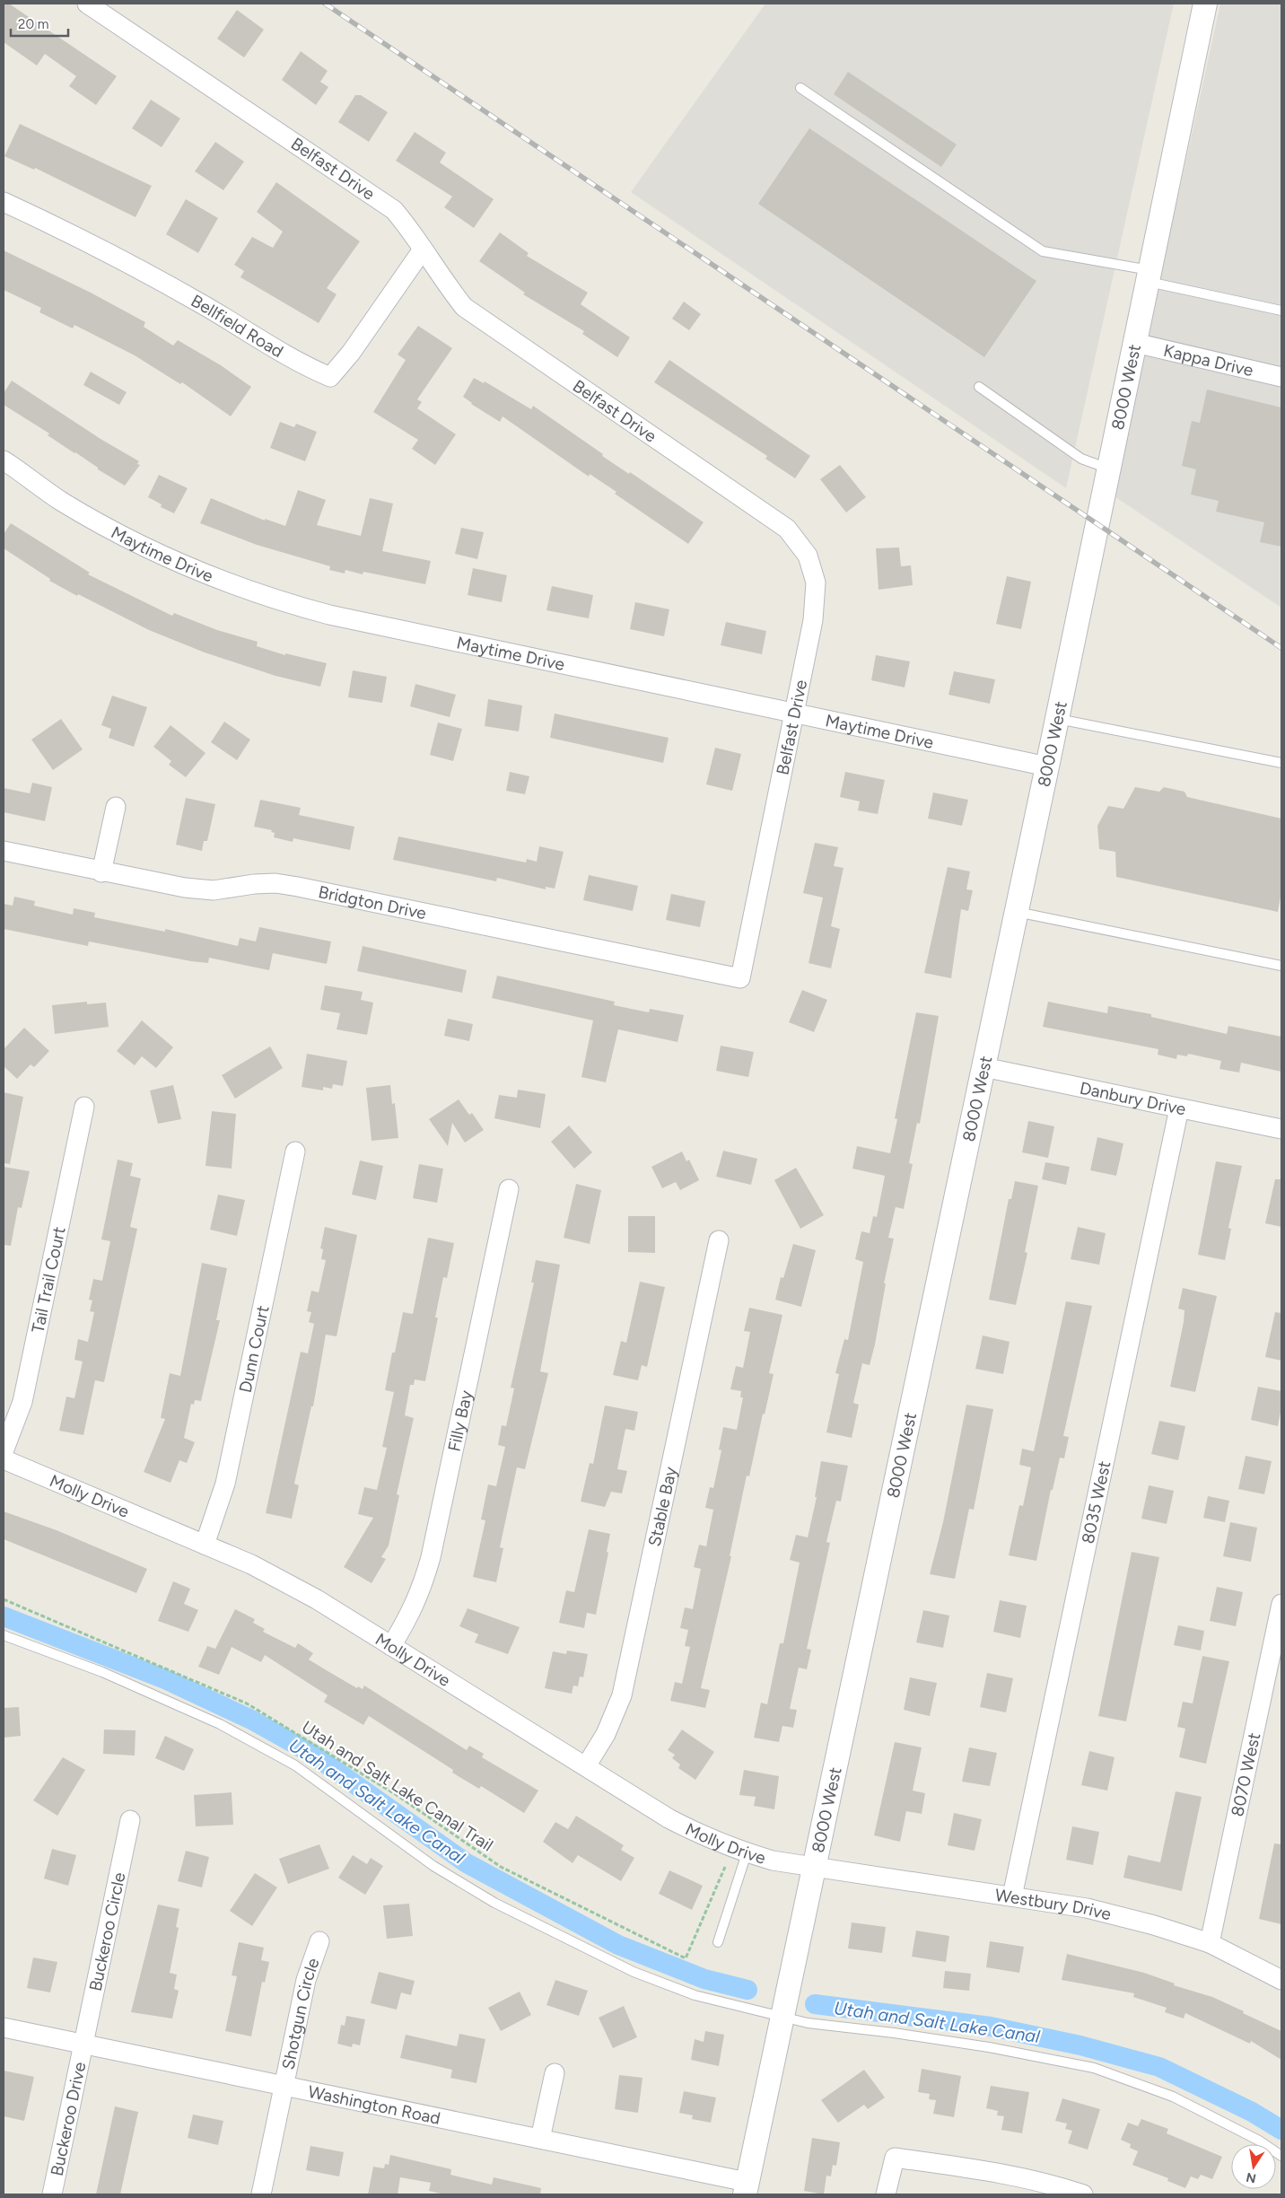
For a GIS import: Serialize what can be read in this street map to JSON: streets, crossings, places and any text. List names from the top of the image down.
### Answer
{
  "streets": {
    "street": [
      "Belfast Drive",
      "Bellfield Road",
      "Kappa Drive",
      "8000 West",
      "Maytime Drive",
      "Bridgton Drive",
      "Danbury Drive",
      "Tail Trail Court",
      "Dunn Court",
      "Filly Bay",
      "Molly Drive",
      "8035 West",
      "Stable Bay",
      "8070 West",
      "Westbury Drive",
      "Buckeroo Circle",
      "Shotgun Circle",
      "Washington Road",
      "Buckeroo Drive"
    ],
    "path": ["Utah and Salt Lake Canal Trail"]
  },
  "crossings": [
    ["Belfast Drive", "Bellfield Road"],
    ["Belfast Drive", "Maytime Drive"],
    ["Belfast Drive", "Bridgton Drive"],
    ["Kappa Drive", "8000 West"],
    ["8000 West", "Maytime Drive"],
    ["8000 West", "Danbury Drive"],
    ["8000 West", "Molly Drive"],
    ["8000 West", "Westbury Drive"],
    ["8000 West", "Washington Road"],
    ["Danbury Drive", "8035 West"],
    ["Dunn Court", "Molly Drive"],
    ["Filly Bay", "Molly Drive"],
    ["Molly Drive", "Stable Bay"],
    ["Molly Drive", "Westbury Drive"],
    ["8035 West", "Westbury Drive"],
    ["8070 West", "Westbury Drive"],
    ["Buckeroo Circle", "Washington Road"],
    ["Buckeroo Circle", "Buckeroo Drive"],
    ["Shotgun Circle", "Washington Road"],
    ["Washington Road", "Buckeroo Drive"]
  ],
  "water": ["Utah and Salt Lake Canal"],
  "scale_bar": "20 m",
  "north": "bottom"
}
